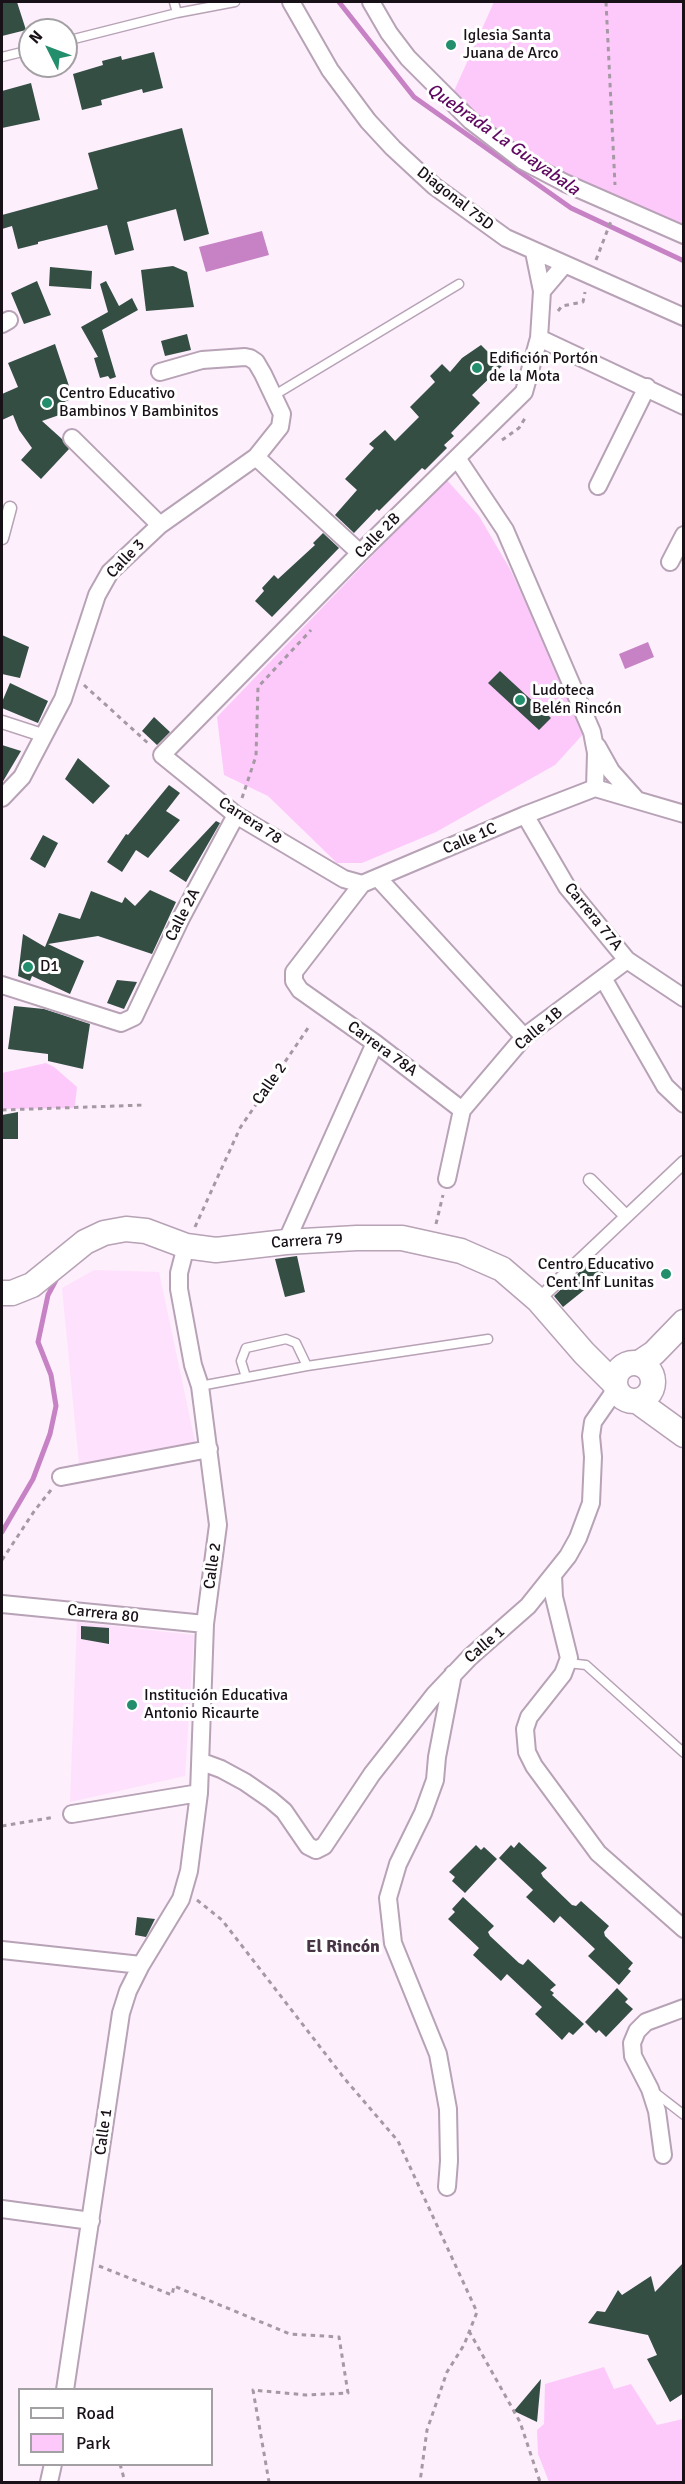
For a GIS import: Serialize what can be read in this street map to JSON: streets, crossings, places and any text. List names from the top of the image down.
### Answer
{
  "streets": {
    "main road": ["Carrera 79", "Calle 1"],
    "street": [
      "Diagonal 75D",
      "Calle 2B",
      "Calle 3",
      "Carrera 78",
      "Calle 1C",
      "Calle 2A",
      "Carrera 77A",
      "Calle 1B",
      "Carrera 78A",
      "Calle 2",
      "Carrera 80"
    ]
  },
  "crossings": [
    ["Diagonal 75D", "Calle 2B"],
    ["Calle 2B", "Carrera 78"],
    ["Carrera 78", "Calle 1C"],
    ["Carrera 78", "Calle 2A"],
    ["Carrera 78", "Carrera 78A"],
    ["Calle 1C", "Carrera 77A"],
    ["Calle 1C", "Carrera 78A"],
    ["Carrera 77A", "Calle 1B"],
    ["Calle 1B", "Carrera 78A"],
    ["Calle 2", "Carrera 79"],
    ["Calle 2", "Carrera 80"],
    ["Calle 2", "Calle 1"],
    ["Carrera 79", "Calle 1"]
  ],
  "districts": ["El Rincón"],
  "water": ["Quebrada La Guayabala"],
  "places": [
    "Iglesia Santa Juana de Arco",
    "Edifición Portón de la Mota",
    "Centro Educativo Bambinos Y Bambinitos",
    "Ludoteca Belén Rincón",
    "D1",
    "Centro Educativo Cent Inf Lunitas",
    "Institución Educativa Antonio Ricaurte"
  ],
  "legend": ["Road", "Park"],
  "north": "top left"
}
